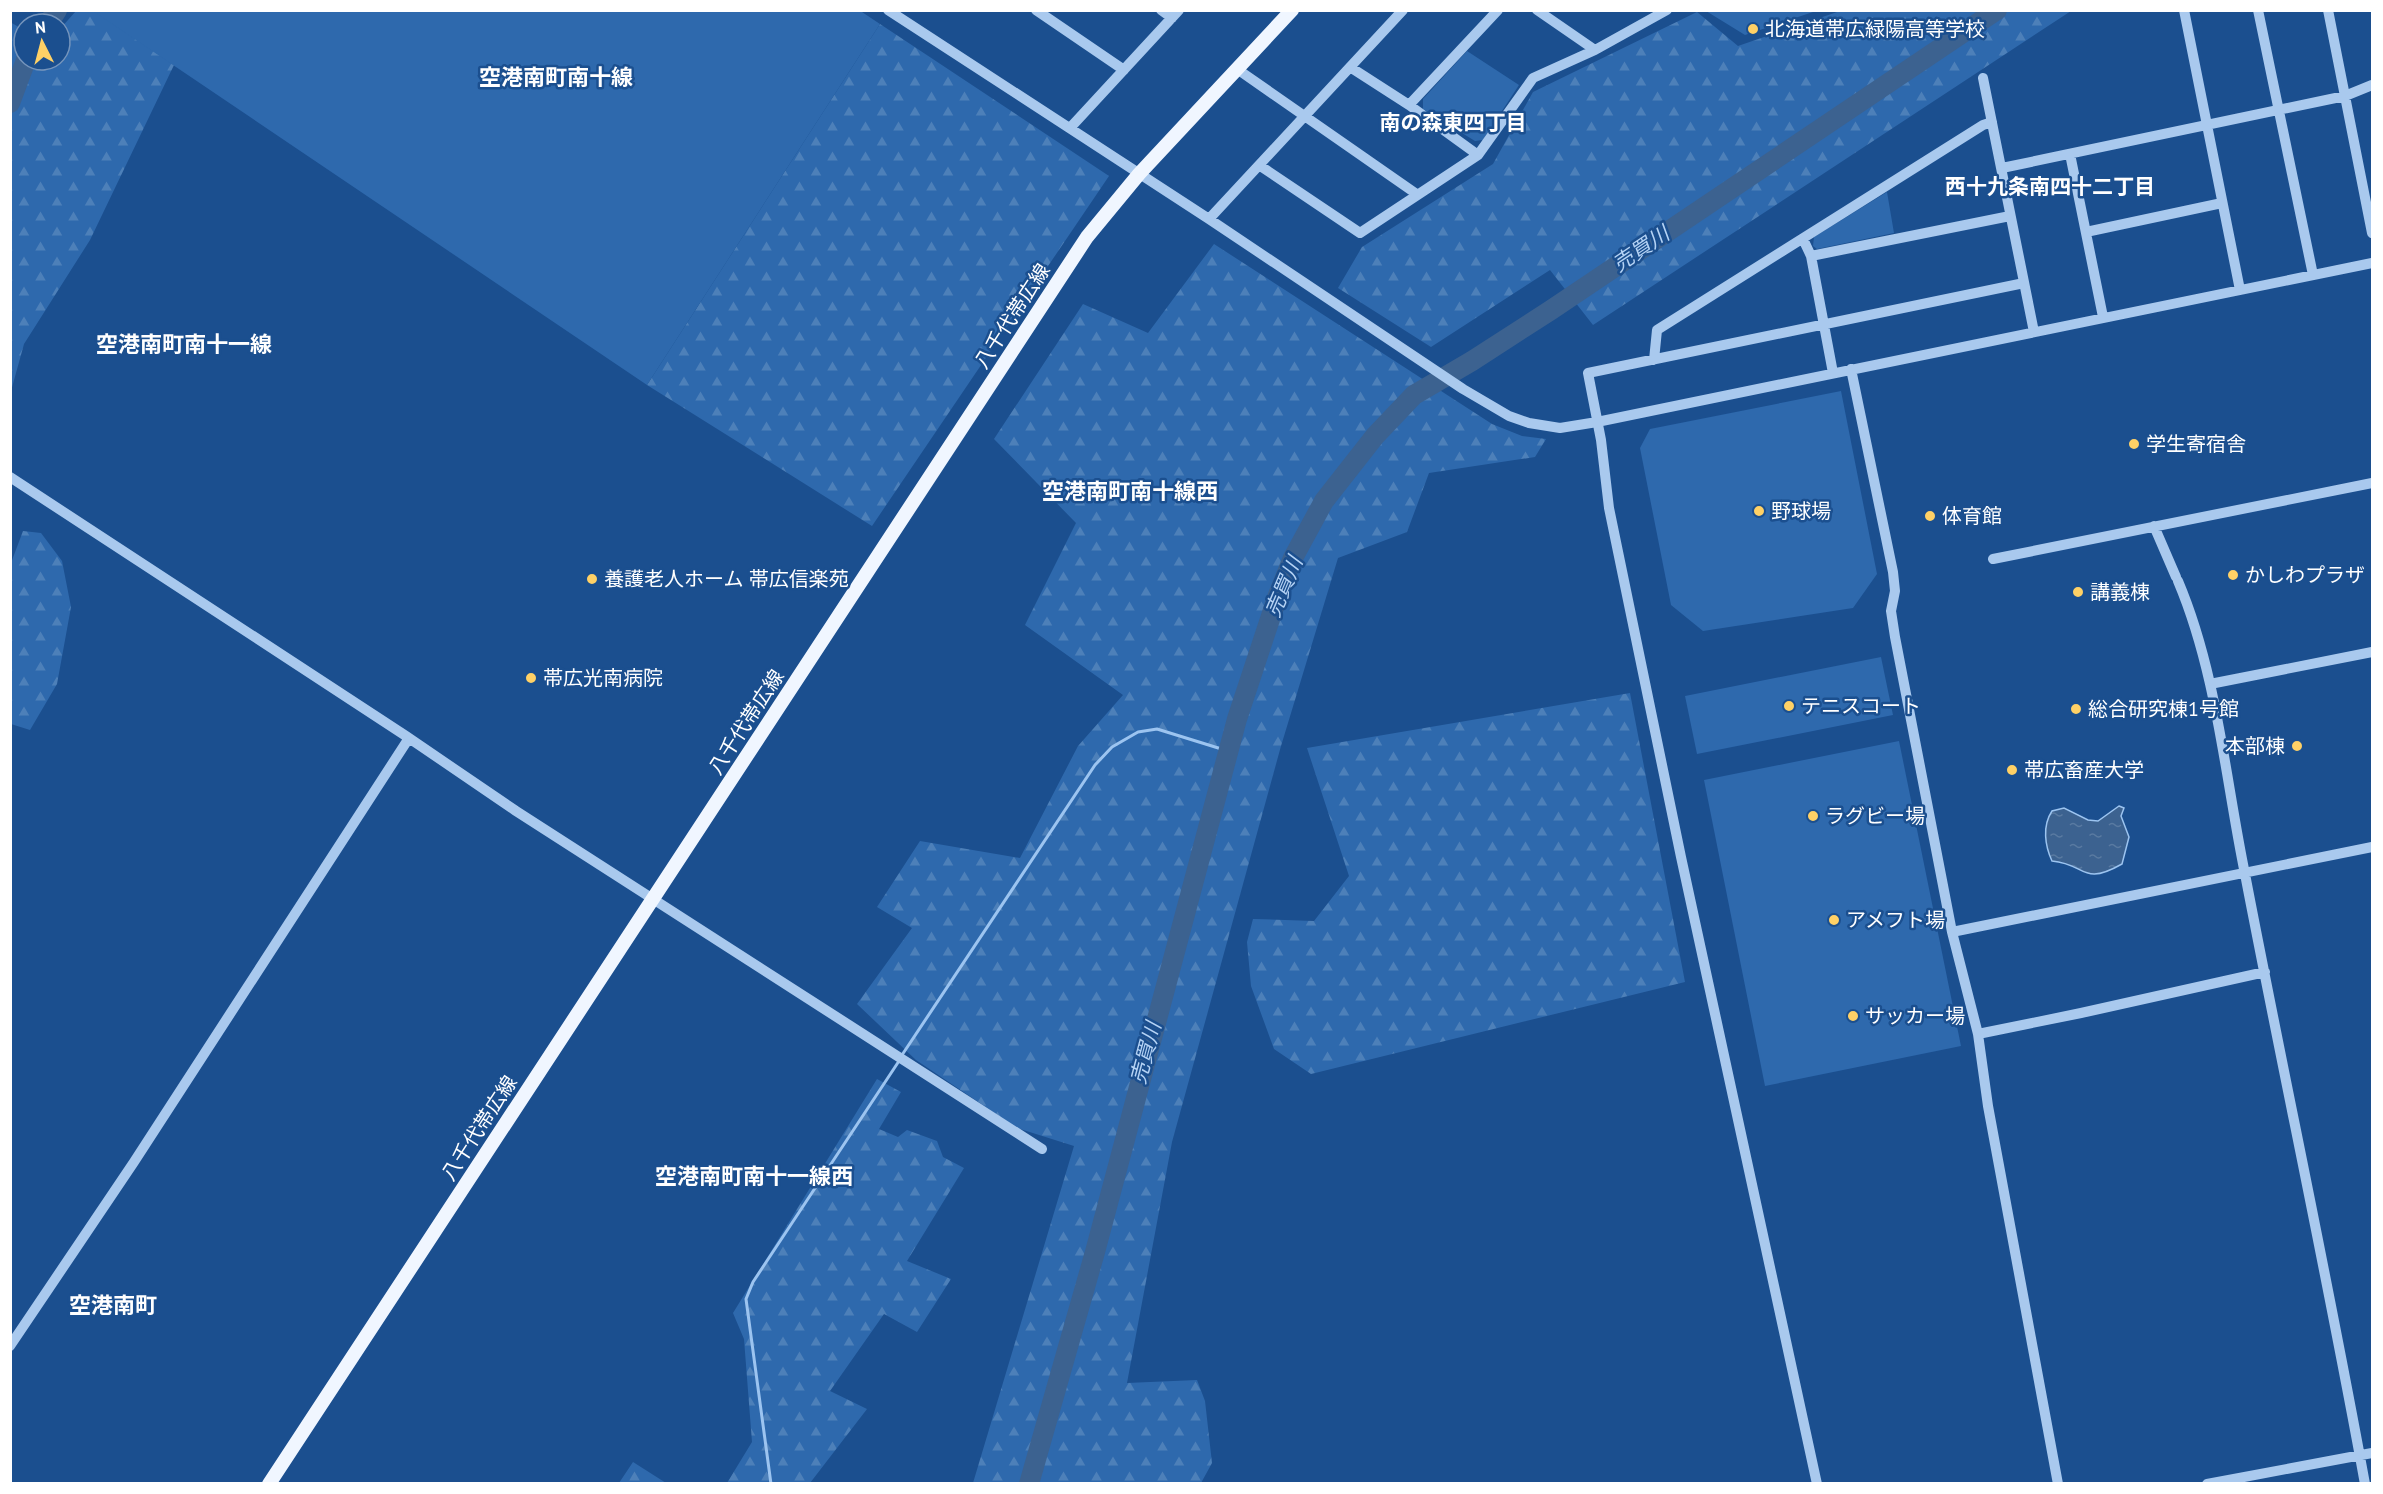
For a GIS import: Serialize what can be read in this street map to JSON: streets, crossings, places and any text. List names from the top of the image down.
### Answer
{
  "streets": {
    "main road": ["八千代帯広線"]
  },
  "districts": [
    "空港南町南十線",
    "南の森東四丁目",
    "西十九条南四十二丁目",
    "空港南町南十一線",
    "空港南町南十線西",
    "空港南町南十一線西",
    "空港南町"
  ],
  "water": ["売買川"],
  "places": [
    "北海道帯広緑陽高等学校",
    "学生寄宿舎",
    "野球場",
    "体育館",
    "かしわプラザ",
    "養護老人ホーム 帯広信楽苑",
    "講義棟",
    "帯広光南病院",
    "テニスコート",
    "総合研究棟1号館",
    "本部棟",
    "帯広畜産大学",
    "ラグビー場",
    "アメフト場",
    "サッカー場"
  ],
  "north": "top"
}
